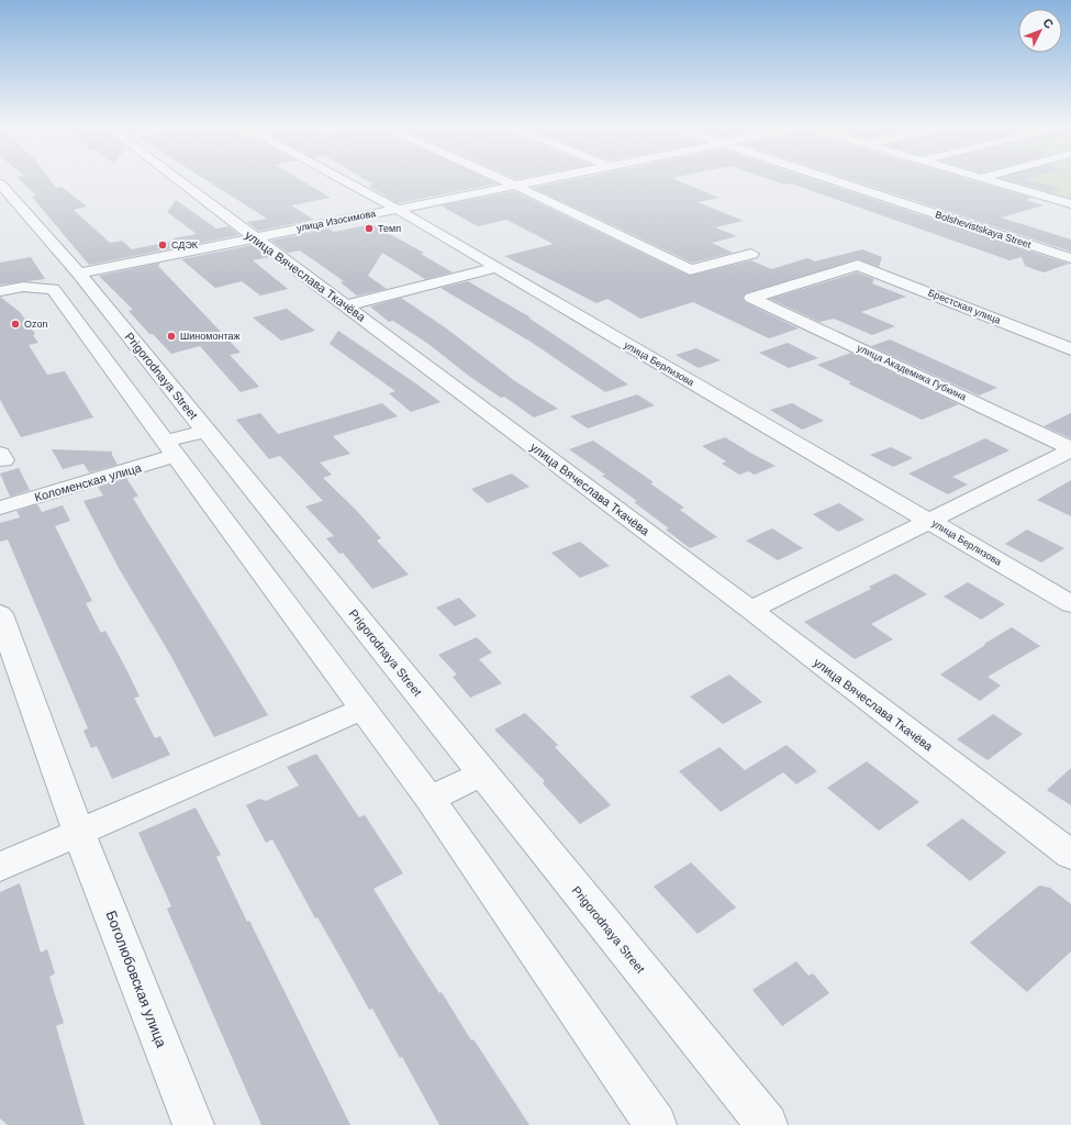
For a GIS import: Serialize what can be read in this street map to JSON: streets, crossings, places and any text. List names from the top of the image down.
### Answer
{
  "streets": {
    "street": [
      "улица Изосимова",
      "Bolshevistskaya Street",
      "улица Вячеслава Ткачёва",
      "Брестская улица",
      "улица Берлизова",
      "улица Академика Губкина",
      "Prigorodnaya Street",
      "Коломенская улица",
      "Боголюбовская улица"
    ]
  },
  "crossings": [
    ["улица Изосимова", "улица Вячеслава Ткачёва"],
    ["улица Изосимова", "улица Берлизова"],
    ["улица Изосимова", "Prigorodnaya Street"],
    ["Брестская улица", "улица Академика Губкина"],
    ["Prigorodnaya Street", "Коломенская улица"]
  ],
  "places": [
    "Темп",
    "СДЭК",
    "Ozon",
    "Шиномонтаж"
  ],
  "north": "top right"
}
